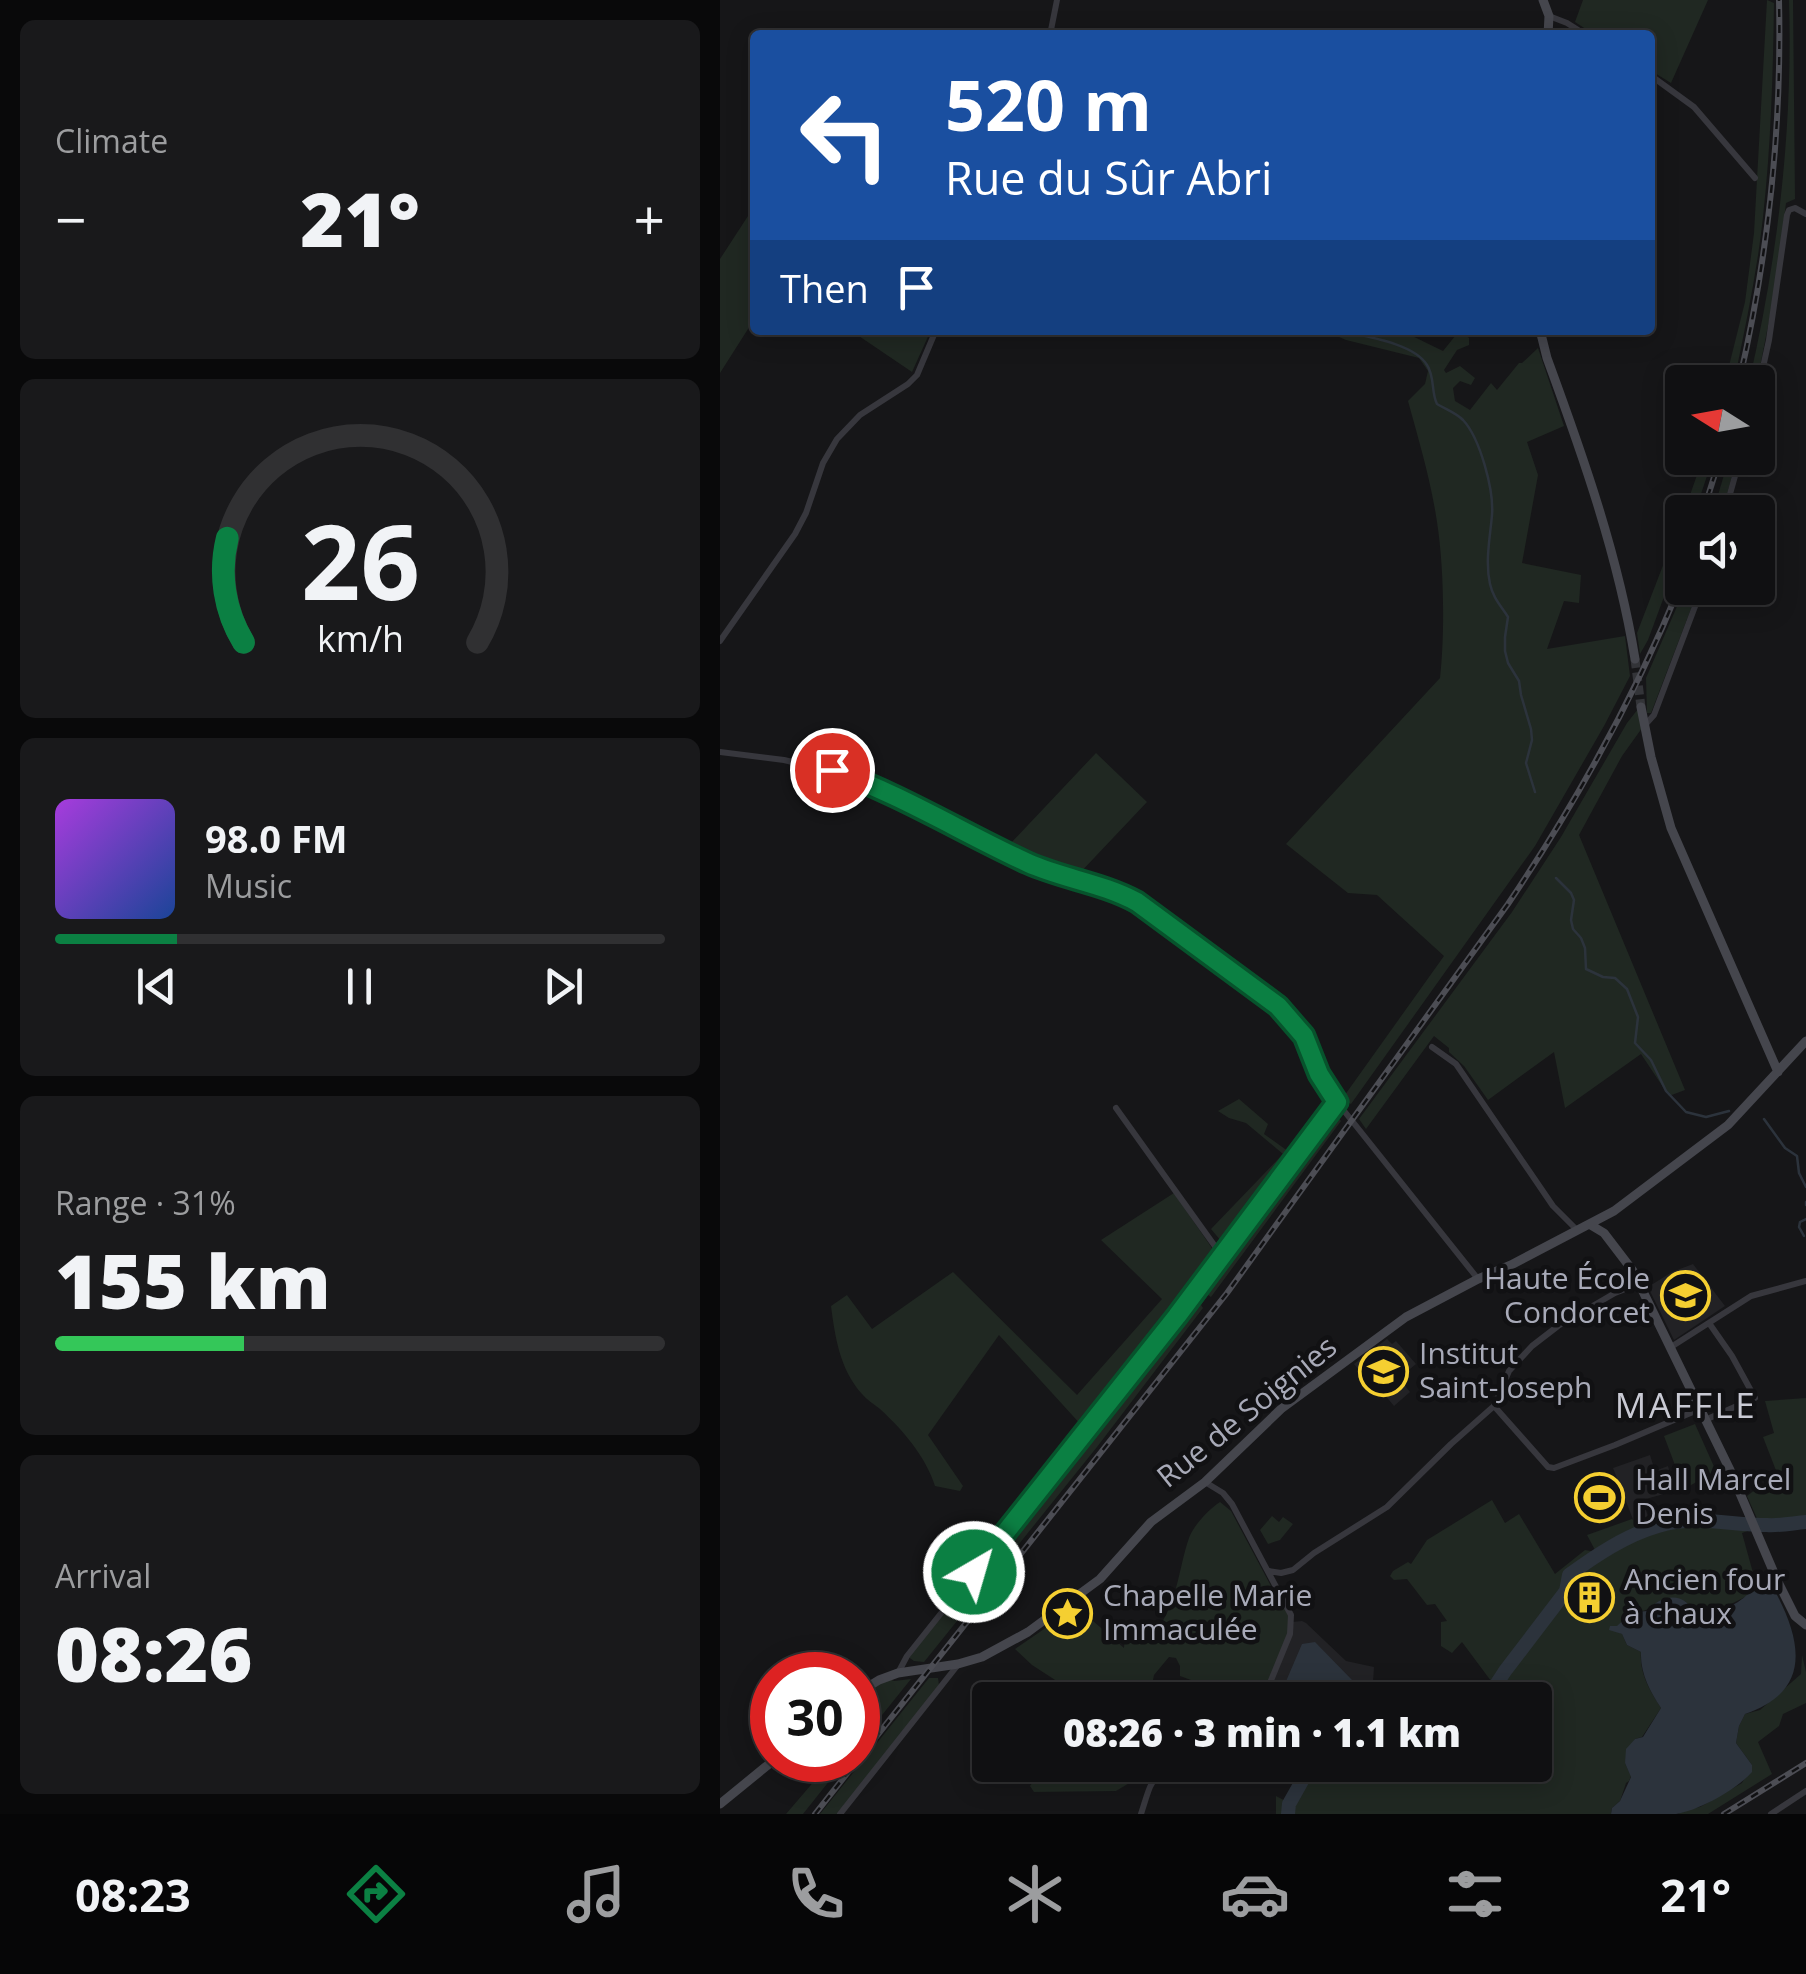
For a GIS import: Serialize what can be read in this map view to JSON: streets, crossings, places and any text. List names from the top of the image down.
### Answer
{
  "streets": {
    "street": ["Rue de Soignies"]
  },
  "districts": ["MAFFLE"],
  "places": {
    "school or university": ["Haute École Condorcet", "Institut Saint-Joseph"],
    "sports": ["Hall Marcel Denis"],
    "building": ["Ancien four à chaux"],
    "place": ["Chapelle Marie Immaculée"]
  },
  "north": "left",
  "page": {
    "tile": [
      "Climate",
      ["Range · 31%", "155 km"],
      ["Arrival", "08:26"]
    ],
    "turn": ["520 m", "Rue du Sûr Abri"],
    "heat": ["−", "21°", "+"],
    "then": "Then",
    "song": ["98.0 FM", "Music"],
    "limit": "30",
    "trip": "08:26 · 3 min · 1.1 km",
    "tabs": ["08:23", "21°"],
    "gauge": ["26", "km/h"]
  }
}
